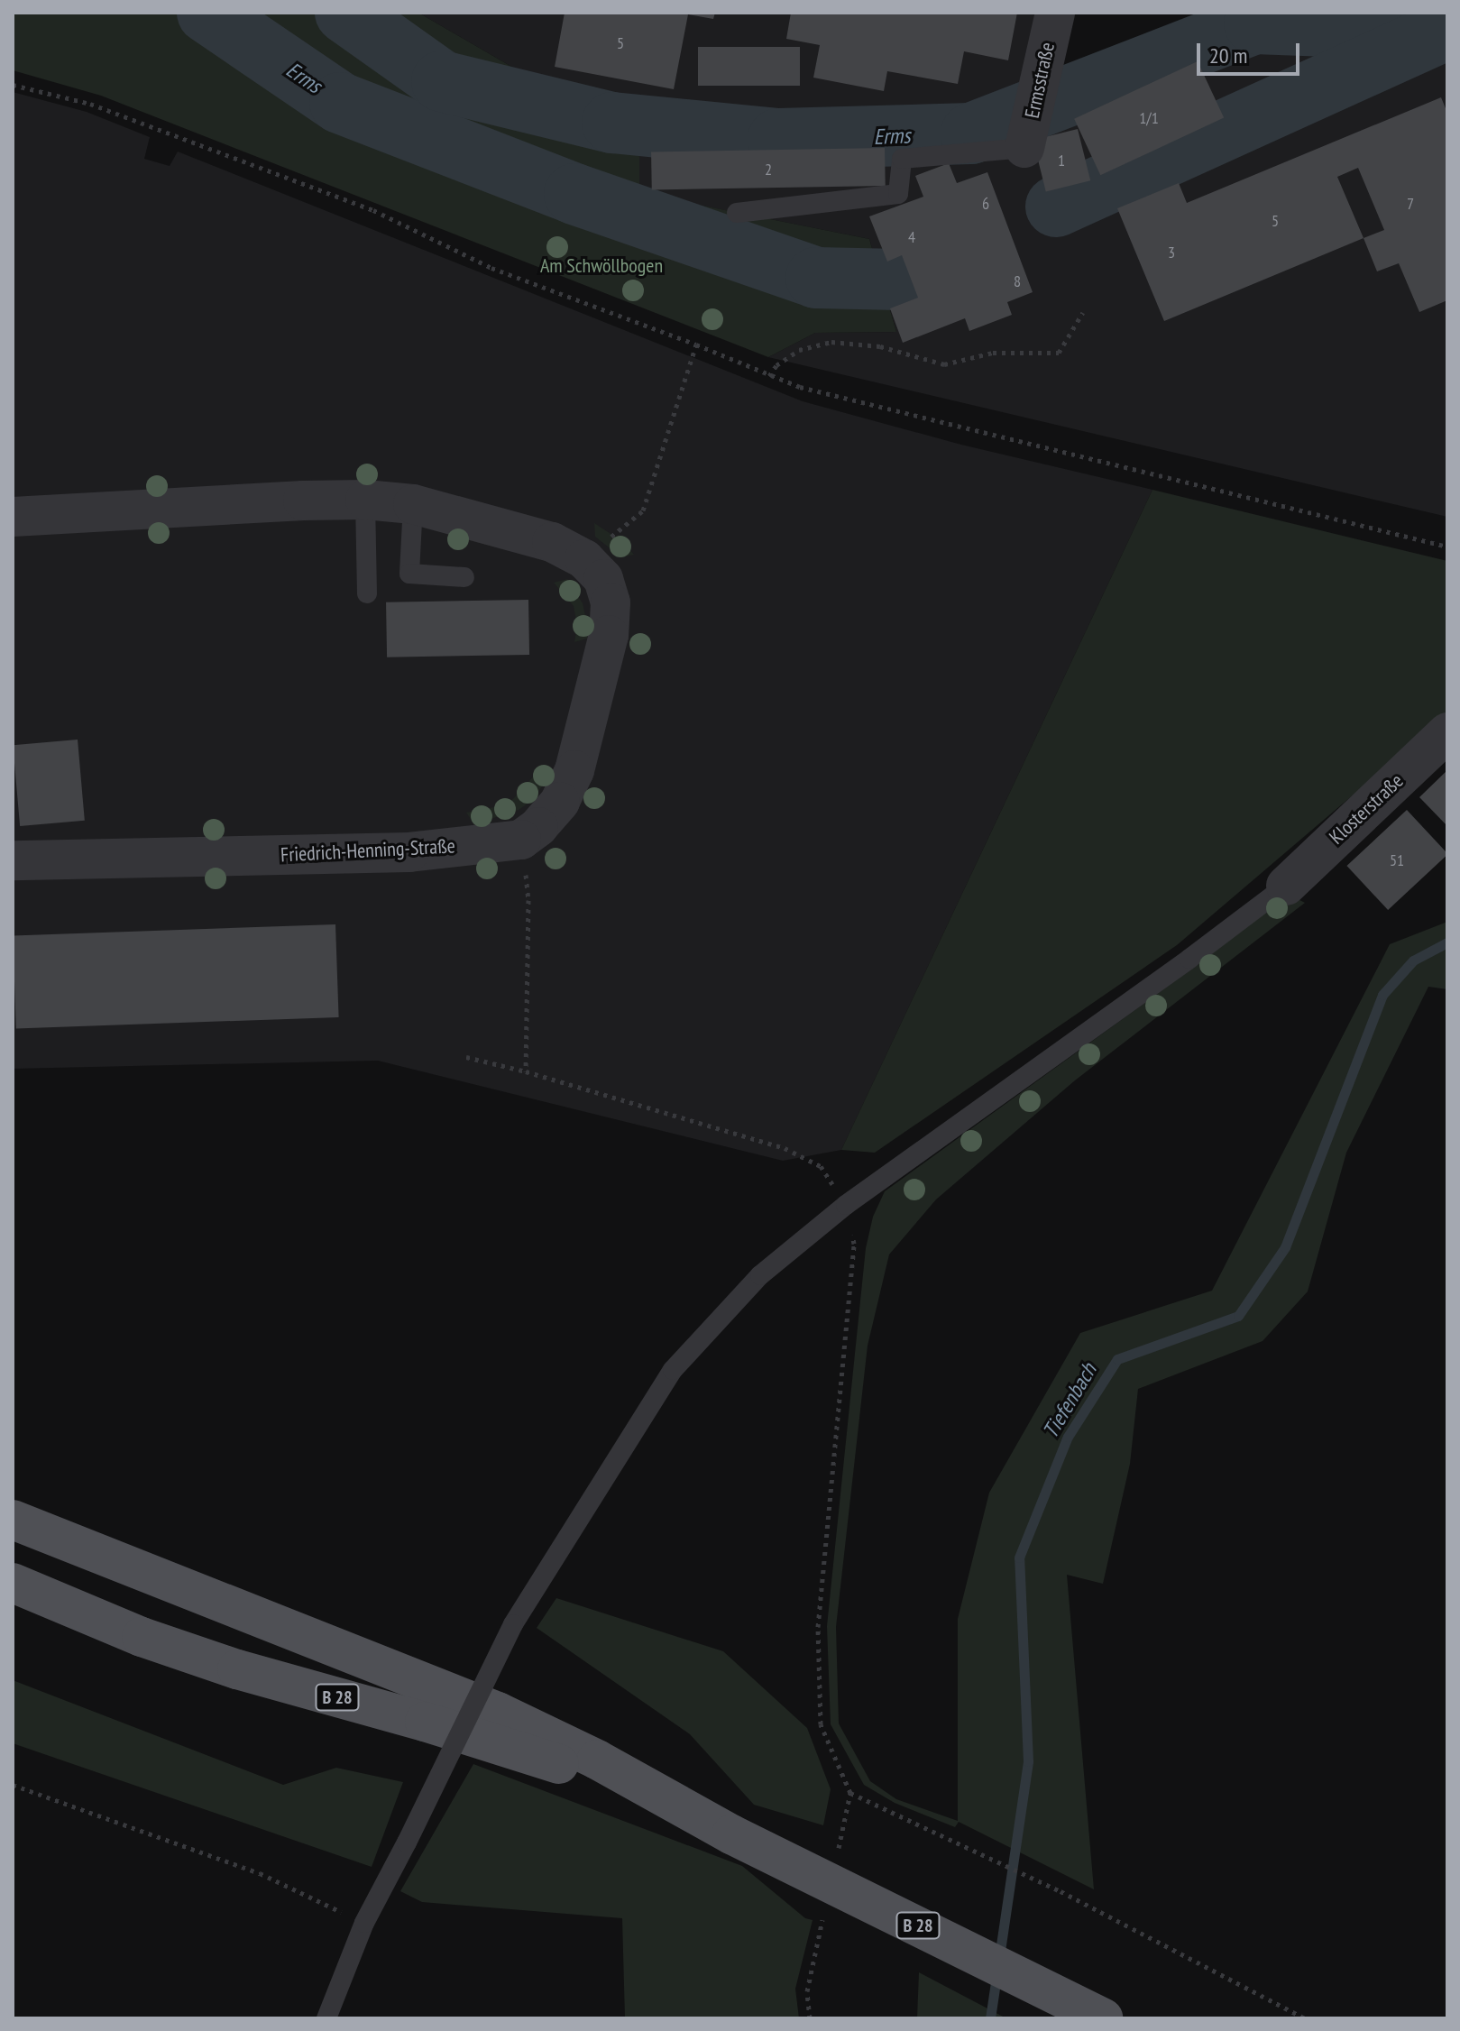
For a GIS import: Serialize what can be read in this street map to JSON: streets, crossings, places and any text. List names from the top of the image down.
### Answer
{
  "streets": {
    "main road": ["B 28"],
    "street": ["Ermsstraße", "Klosterstraße", "Friedrich-Henning-Straße"]
  },
  "water": ["Erms", "Tiefenbach"],
  "parks": ["Am Schwöllbogen"],
  "house_numbers": [
    "5",
    "1/1",
    "1",
    "2",
    "6",
    "7",
    "5",
    "4",
    "3",
    "8",
    "51"
  ],
  "scale_bar": "20 m"
}
